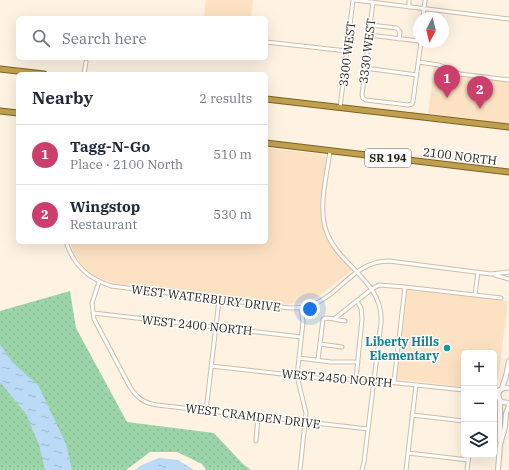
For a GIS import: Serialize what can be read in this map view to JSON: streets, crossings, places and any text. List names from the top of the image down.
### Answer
{
  "streets": {
    "highway": ["2100 NORTH", "SR 194"],
    "street": [
      "3330 WEST",
      "3300 WEST",
      "WEST WATERBURY DRIVE",
      "WEST 2400 NORTH",
      "WEST 2450 NORTH",
      "WEST CRAMDEN DRIVE"
    ]
  },
  "crossings": [
    ["WEST 2400 NORTH", "WEST CRAMDEN DRIVE"]
  ],
  "places": ["Liberty Hills Elementary"],
  "north": "bottom",
  "page": {
    "search": "Search here",
    "pins": ["1", "2"],
    "heading": ["Nearby", "2 results"],
    "list": [
      {
        "mark": "1",
        "name": "Tagg-N-Go",
        "note": "Place · 2100 North",
        "value": "510 m"
      },
      {
        "mark": "2",
        "name": "Wingstop",
        "note": "Restaurant",
        "value": "530 m"
      }
    ],
    "map_buttons": ["+", "−"]
  }
}
